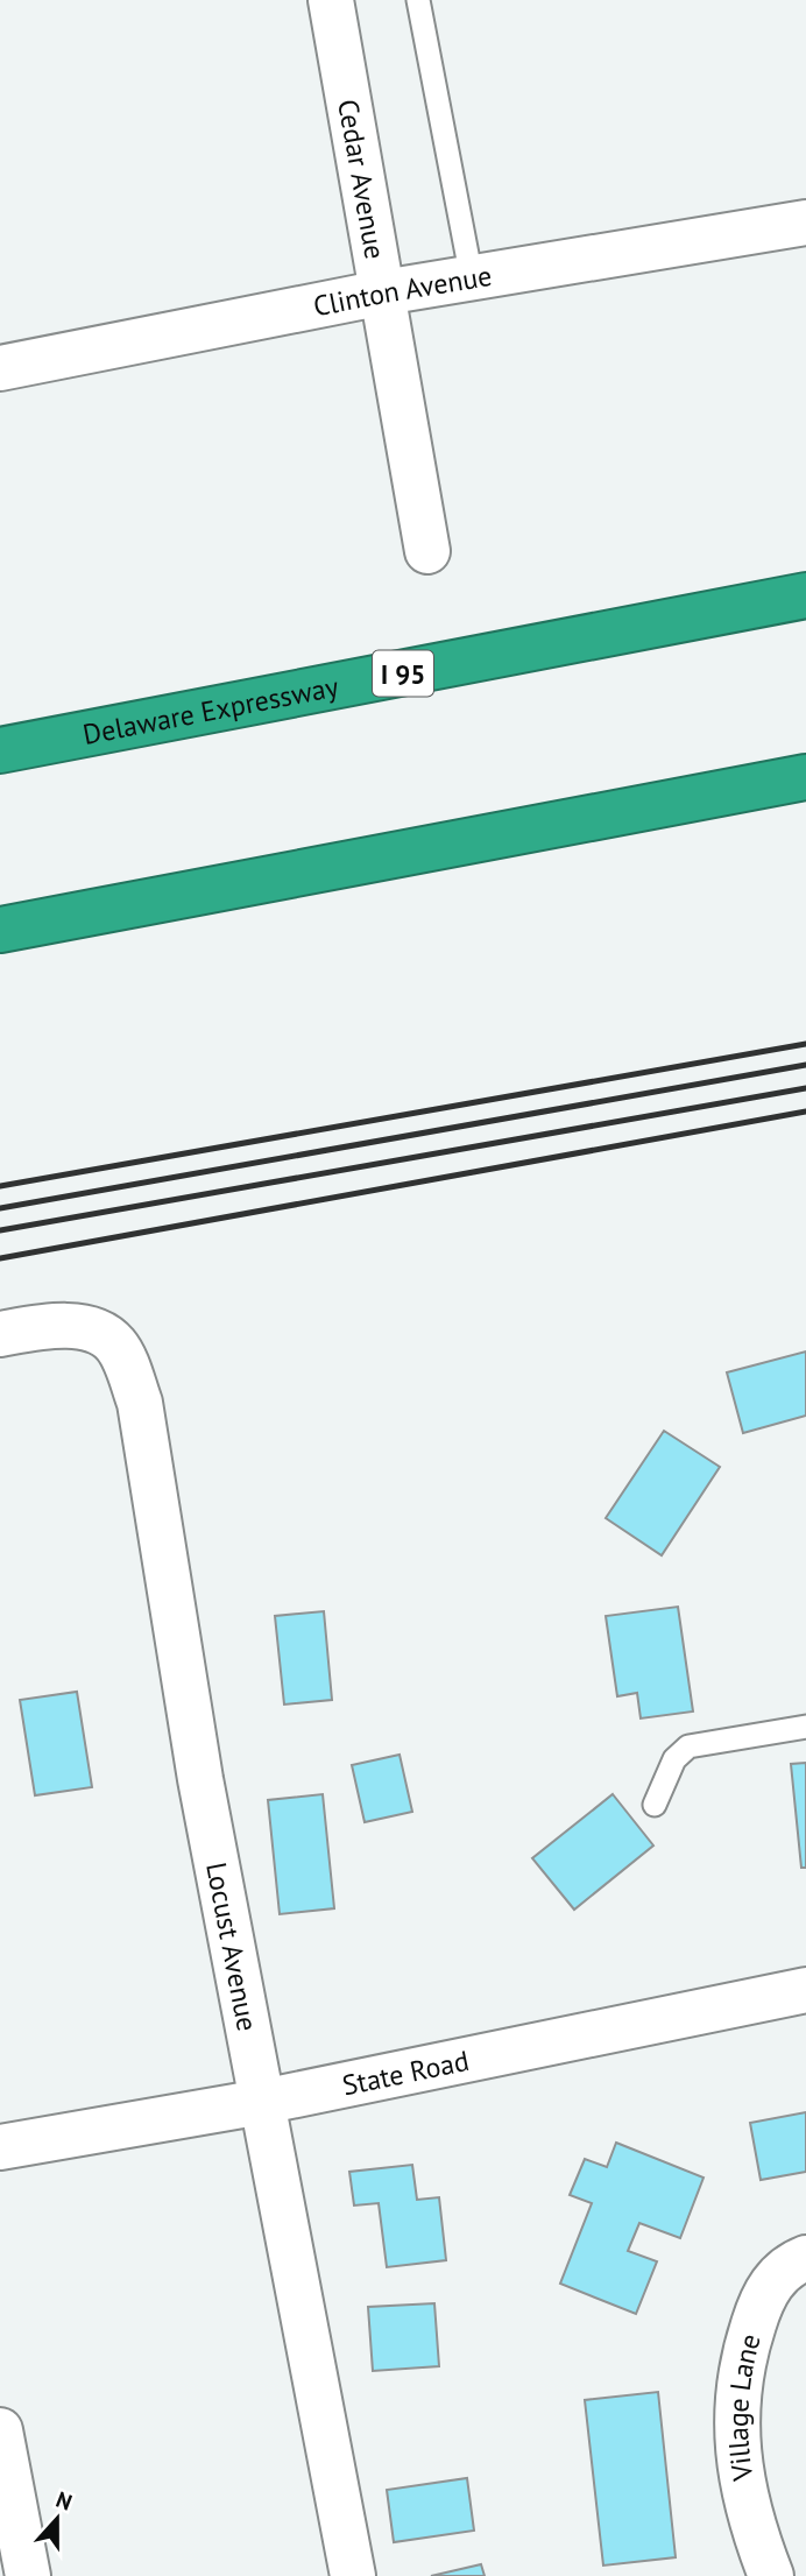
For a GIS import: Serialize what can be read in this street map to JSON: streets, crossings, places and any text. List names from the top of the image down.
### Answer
{
  "streets": {
    "highway": ["I 95", "Delaware Expressway"],
    "street": [
      "Cedar Avenue",
      "Clinton Avenue",
      "Locust Avenue",
      "State Road",
      "Village Lane"
    ]
  },
  "crossings": [
    ["Cedar Avenue", "Clinton Avenue"],
    ["Locust Avenue", "State Road"]
  ],
  "north": "top"
}
